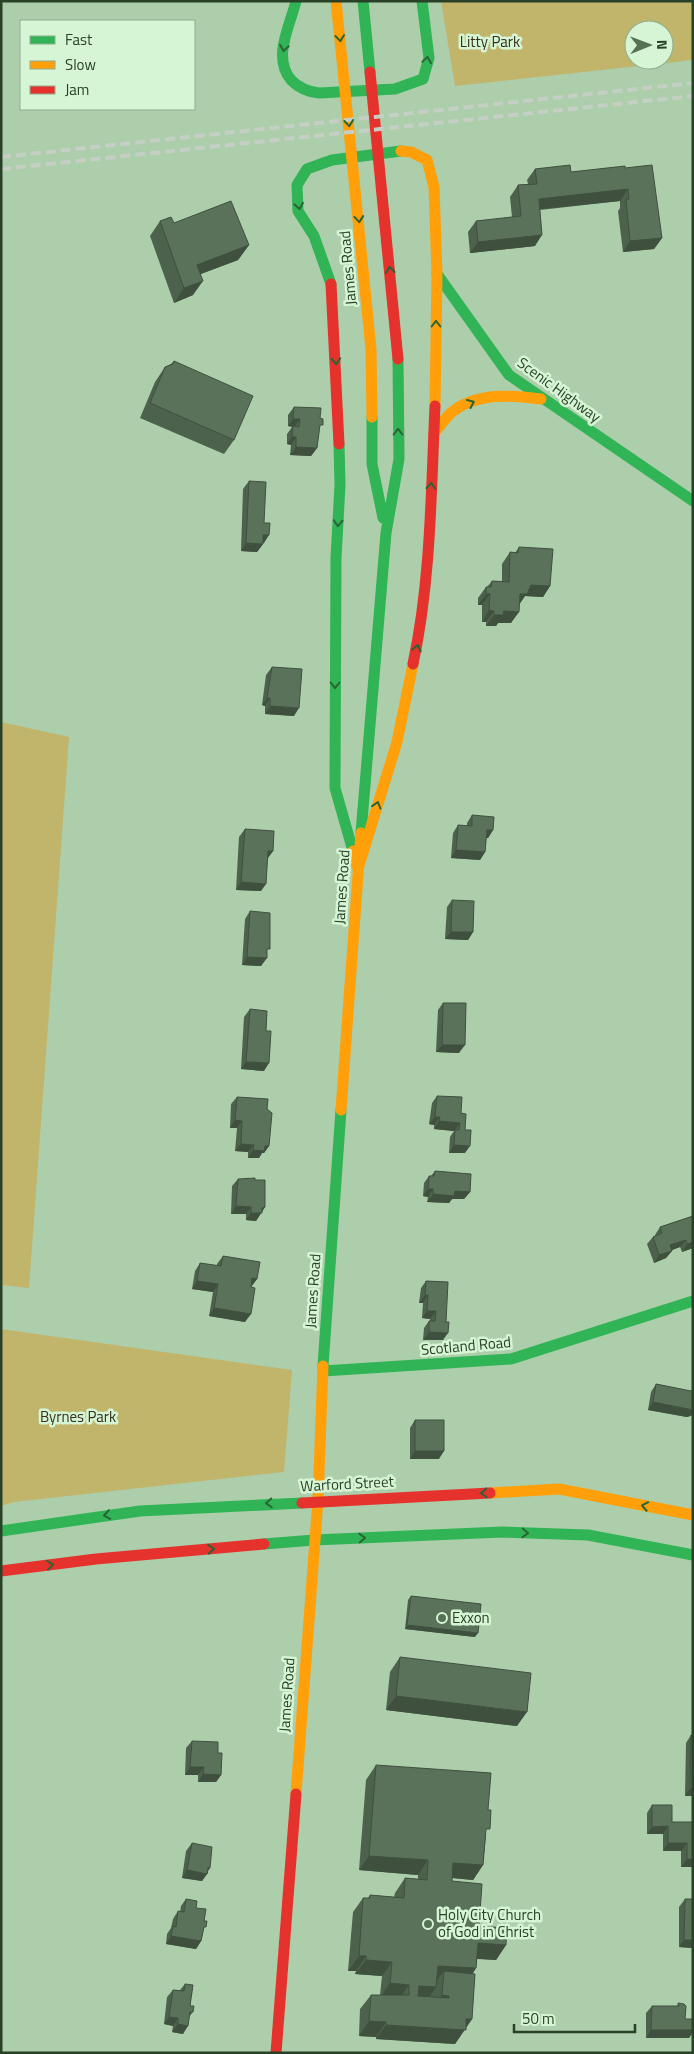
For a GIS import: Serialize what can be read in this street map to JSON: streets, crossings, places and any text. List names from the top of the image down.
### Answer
{
  "streets": {
    "main road": [
      "James Road",
      "Scenic Highway",
      "Scotland Road",
      "Warford Street"
    ]
  },
  "crossings": [
    ["James Road", "Scotland Road"],
    ["James Road", "Warford Street"]
  ],
  "parks": ["Litty Park", "Byrnes Park"],
  "places": ["Exxon", "Holy City Church of God in Christ"],
  "legend": ["Fast", "Slow", "Jam"],
  "scale_bar": "50 m",
  "north": "right"
}
